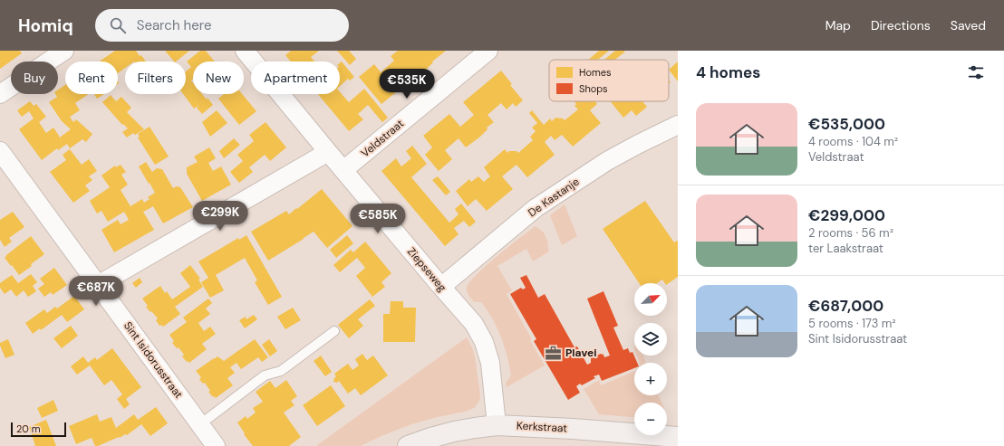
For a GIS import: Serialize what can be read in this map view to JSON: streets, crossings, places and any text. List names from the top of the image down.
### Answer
{
  "streets": {
    "street": [
      "Veldstraat",
      "De Kastanje",
      "Ziepseweg",
      "Sint Isidorusstraat",
      "Kerkstraat"
    ]
  },
  "crossings": [
    ["Veldstraat", "Ziepseweg"],
    ["De Kastanje", "Ziepseweg"],
    ["Ziepseweg", "Kerkstraat"]
  ],
  "places": {
    "office": ["Plavei"]
  },
  "legend": ["Homes", "Shops"],
  "scale_bar": "20 m",
  "north": "top right",
  "page": {
    "header": "Homiq",
    "search": "Search here",
    "nav": ["Map", "Directions", "Saved"],
    "heading": "4 homes",
    "chip": [
      "Buy",
      "Rent",
      "Filters",
      "New",
      "Apartment"
    ],
    "price": [
      "€535K",
      "€299K",
      "€585K",
      "€687K"
    ],
    "list": [
      {
        "name": "€535,000",
        "note": "4 rooms · 104 m² · Veldstraat"
      },
      {
        "name": "€299,000",
        "note": "2 rooms · 56 m² · ter Laakstraat"
      },
      {
        "name": "€687,000",
        "note": "5 rooms · 173 m² · Sint Isidorusstraat"
      }
    ],
    "map_buttons": ["+", "−"],
    "scale": "20 m"
  }
}
